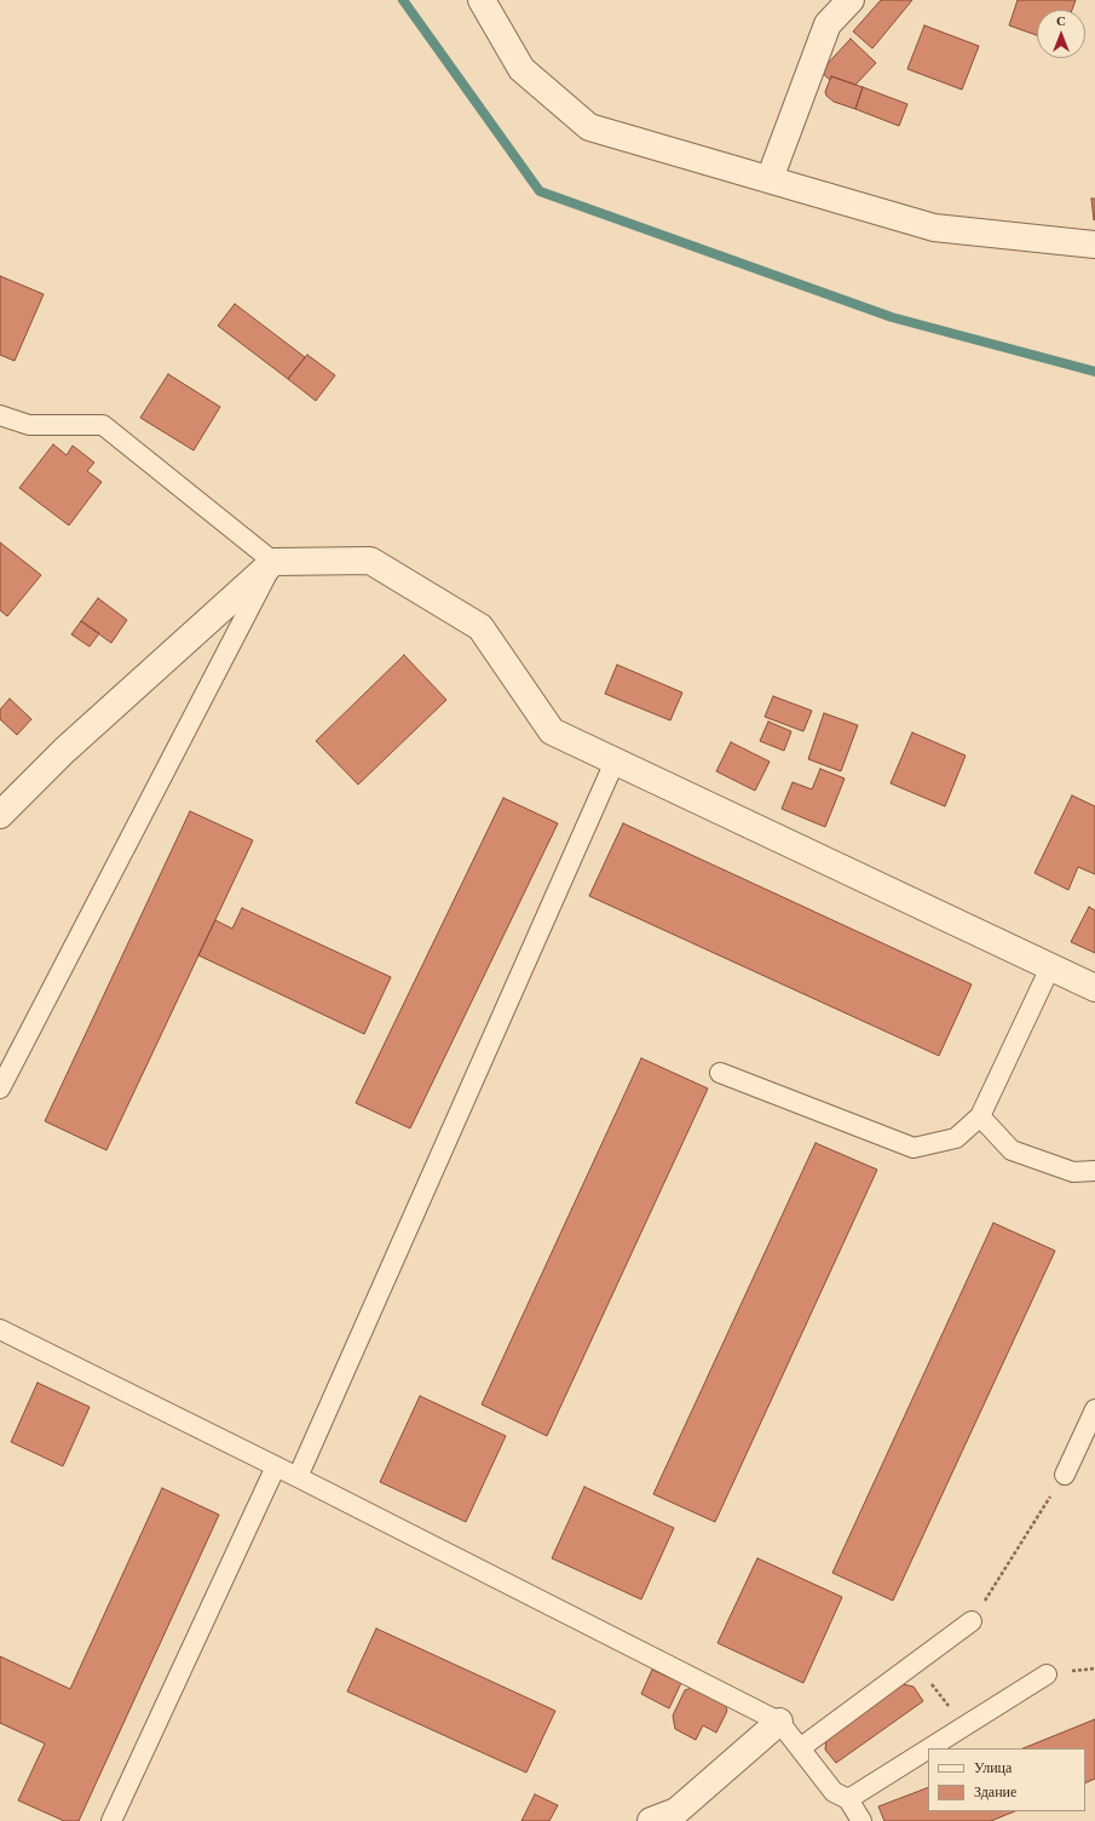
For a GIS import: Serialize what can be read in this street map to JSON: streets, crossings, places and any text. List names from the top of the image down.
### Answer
{
  "legend": ["Улица", "Здание"],
  "north": "top"
}
